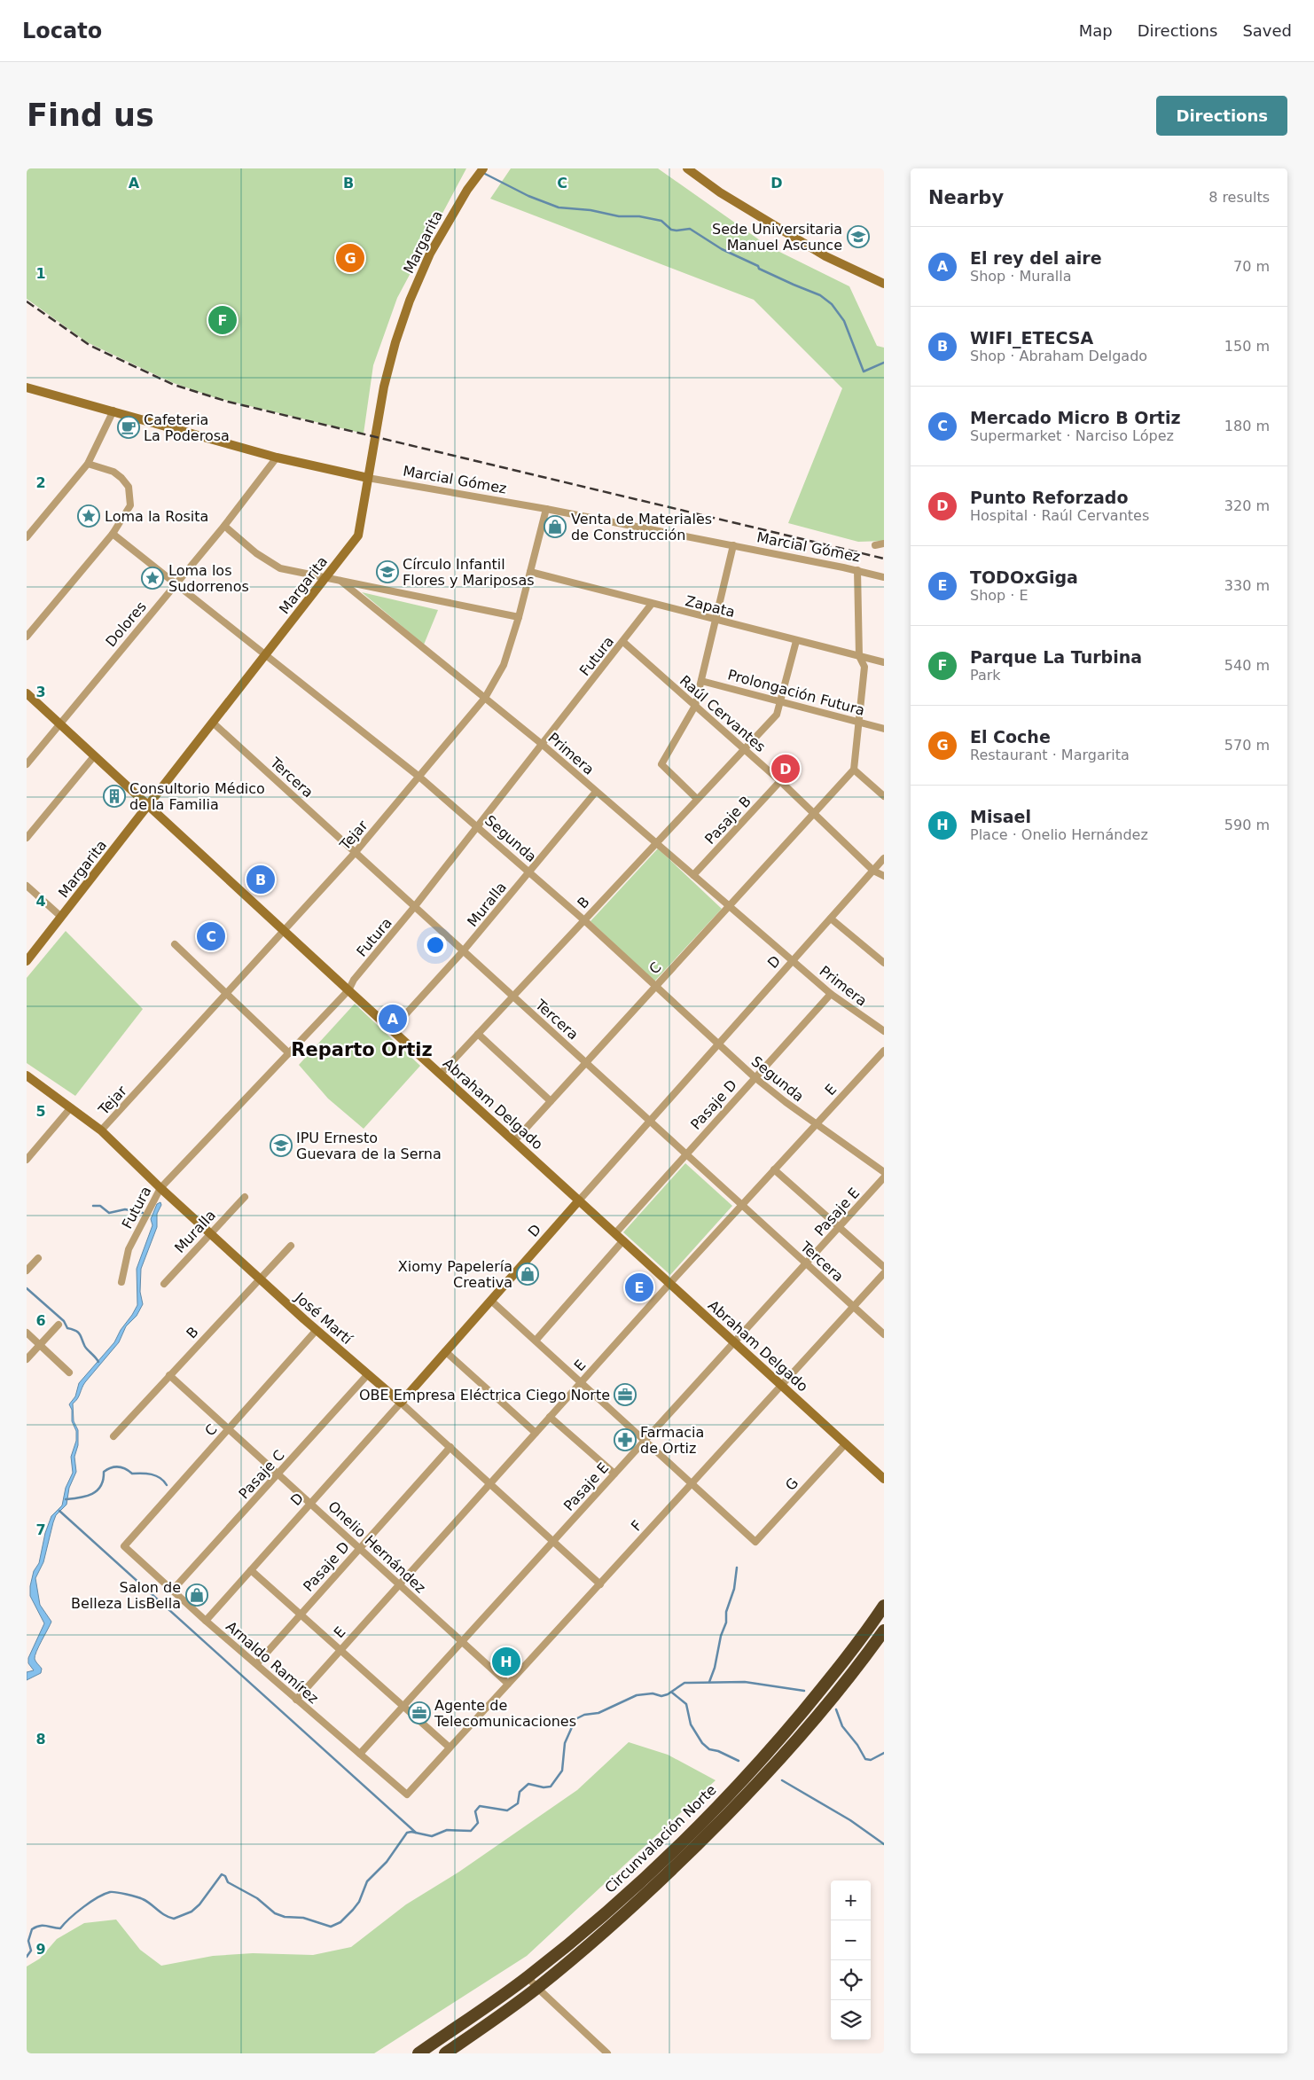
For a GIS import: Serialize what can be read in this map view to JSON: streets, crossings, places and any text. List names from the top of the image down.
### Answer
{
  "streets": {
    "highway": ["Circunvalación Norte"],
    "street": [
      "Margarita",
      "Marcial Gómez",
      "Zapata",
      "Dolores",
      "Futura",
      "Prolongación Futura",
      "Raúl Cervantes",
      "Primera",
      "Tercera",
      "Pasaje B",
      "Tejar",
      "Segunda",
      "B",
      "Muralla",
      "D",
      "C",
      "E",
      "Abraham Delgado",
      "Pasaje D",
      "Pasaje E",
      "José Martí",
      "Pasaje C",
      "G",
      "F",
      "Onelio Hernández",
      "Arnaldo Ramírez"
    ]
  },
  "crossings": [
    ["Margarita", "Marcial Gómez"],
    ["Margarita", "Primera"],
    ["Margarita", "Tercera"],
    ["Margarita", "Segunda"],
    ["Margarita", "Abraham Delgado"],
    ["Marcial Gómez", "Dolores"],
    ["Marcial Gómez", "Tejar"],
    ["Zapata", "Futura"],
    ["Zapata", "Tejar"],
    ["Zapata", "B"],
    ["Dolores", "Primera"],
    ["Dolores", "Segunda"],
    ["Dolores", "Abraham Delgado"],
    ["Futura", "Raúl Cervantes"],
    ["Futura", "Primera"],
    ["Futura", "Tercera"],
    ["Futura", "Segunda"],
    ["Futura", "Abraham Delgado"],
    ["Futura", "José Martí"],
    ["Prolongación Futura", "B"],
    ["Raúl Cervantes", "Pasaje B"],
    ["Raúl Cervantes", "B"],
    ["Raúl Cervantes", "D"],
    ["Raúl Cervantes", "C"],
    ["Primera", "Pasaje B"],
    ["Primera", "Tejar"],
    ["Primera", "B"],
    ["Primera", "Muralla"],
    ["Primera", "D"],
    ["Primera", "C"],
    ["Primera", "Pasaje D"],
    ["Tercera", "Tejar"],
    ["Tercera", "B"],
    ["Tercera", "Muralla"],
    ["Tercera", "D"],
    ["Tercera", "C"],
    ["Tercera", "E"],
    ["Tercera", "Pasaje D"],
    ["Tercera", "Pasaje E"],
    ["Tercera", "F"],
    ["Tejar", "Segunda"],
    ["Tejar", "Abraham Delgado"],
    ["Tejar", "José Martí"],
    ["Segunda", "B"],
    ["Segunda", "Muralla"],
    ["Segunda", "D"],
    ["Segunda", "C"],
    ["Segunda", "E"],
    ["Segunda", "Pasaje D"],
    ["B", "Abraham Delgado"],
    ["B", "José Martí"],
    ["B", "Onelio Hernández"],
    ["Muralla", "Abraham Delgado"],
    ["Muralla", "José Martí"],
    ["D", "Abraham Delgado"],
    ["D", "José Martí"],
    ["D", "Onelio Hernández"],
    ["D", "Arnaldo Ramírez"],
    ["C", "Abraham Delgado"],
    ["C", "José Martí"],
    ["C", "Onelio Hernández"],
    ["C", "Arnaldo Ramírez"],
    ["E", "Abraham Delgado"],
    ["E", "José Martí"],
    ["E", "Onelio Hernández"],
    ["E", "Arnaldo Ramírez"],
    ["Abraham Delgado", "Pasaje D"],
    ["Abraham Delgado", "Pasaje E"],
    ["Abraham Delgado", "G"],
    ["Abraham Delgado", "F"],
    ["Pasaje D", "José Martí"],
    ["Pasaje D", "Onelio Hernández"],
    ["Pasaje D", "Arnaldo Ramírez"],
    ["Pasaje E", "José Martí"],
    ["Pasaje E", "Onelio Hernández"],
    ["Pasaje E", "Arnaldo Ramírez"],
    ["José Martí", "Pasaje C"],
    ["José Martí", "F"],
    ["Pasaje C", "Onelio Hernández"],
    ["Pasaje C", "Arnaldo Ramírez"],
    ["G", "F"],
    ["F", "Onelio Hernández"],
    ["F", "Arnaldo Ramírez"]
  ],
  "districts": ["Reparto Ortiz"],
  "places": {
    "school or university": ["Sede Universitaria Manuel Ascunce", "Círculo Infantil Flores y Mariposas", "IPU Ernesto Guevara de la Serna"],
    "cafe": ["Cafeteria La Poderosa"],
    "place": ["Loma la Rosita", "Loma los Sudorrenos"],
    "shop": ["Venta de Materiales de Construcción", "Xiomy Papelería Creativa", "Salon de Belleza LisBella"],
    "building": ["Consultorio Médico de la Familia"],
    "office": ["OBE Empresa Eléctrica Ciego Norte", "Agente de Telecomunicaciones"],
    "pharmacy": ["Farmacia de Ortiz"]
  },
  "page": {
    "header": "Locato",
    "nav": ["Map", "Directions", "Saved"],
    "buttons": "Directions",
    "title": "Find us",
    "heading": ["Nearby", "8 results"],
    "list": [
      {
        "mark": "A",
        "name": "El rey del aire",
        "note": "Shop · Muralla",
        "value": "70 m"
      },
      {
        "mark": "B",
        "name": "WIFI_ETECSA",
        "note": "Shop · Abraham Delgado",
        "value": "150 m"
      },
      {
        "mark": "C",
        "name": "Mercado Micro B Ortiz",
        "note": "Supermarket · Narciso López",
        "value": "180 m"
      },
      {
        "mark": "D",
        "name": "Punto Reforzado",
        "note": "Hospital · Raúl Cervantes",
        "value": "320 m"
      },
      {
        "mark": "E",
        "name": "TODOxGiga",
        "note": "Shop · E",
        "value": "330 m"
      },
      {
        "mark": "F",
        "name": "Parque La Turbina",
        "note": "Park",
        "value": "540 m"
      },
      {
        "mark": "G",
        "name": "El Coche",
        "note": "Restaurant · Margarita",
        "value": "570 m"
      },
      {
        "mark": "H",
        "name": "Misael",
        "note": "Place · Onelio Hernández",
        "value": "590 m"
      }
    ],
    "pins": [
      "G",
      "F",
      "D",
      "B",
      "C",
      "A",
      "E",
      "H"
    ],
    "map_buttons": ["+", "−"]
  },
  "grid": {
    "columns": [
      "A",
      "B",
      "C",
      "D"
    ],
    "rows": [
      "1",
      "2",
      "3",
      "4",
      "5",
      "6",
      "7",
      "8",
      "9"
    ]
  }
}
